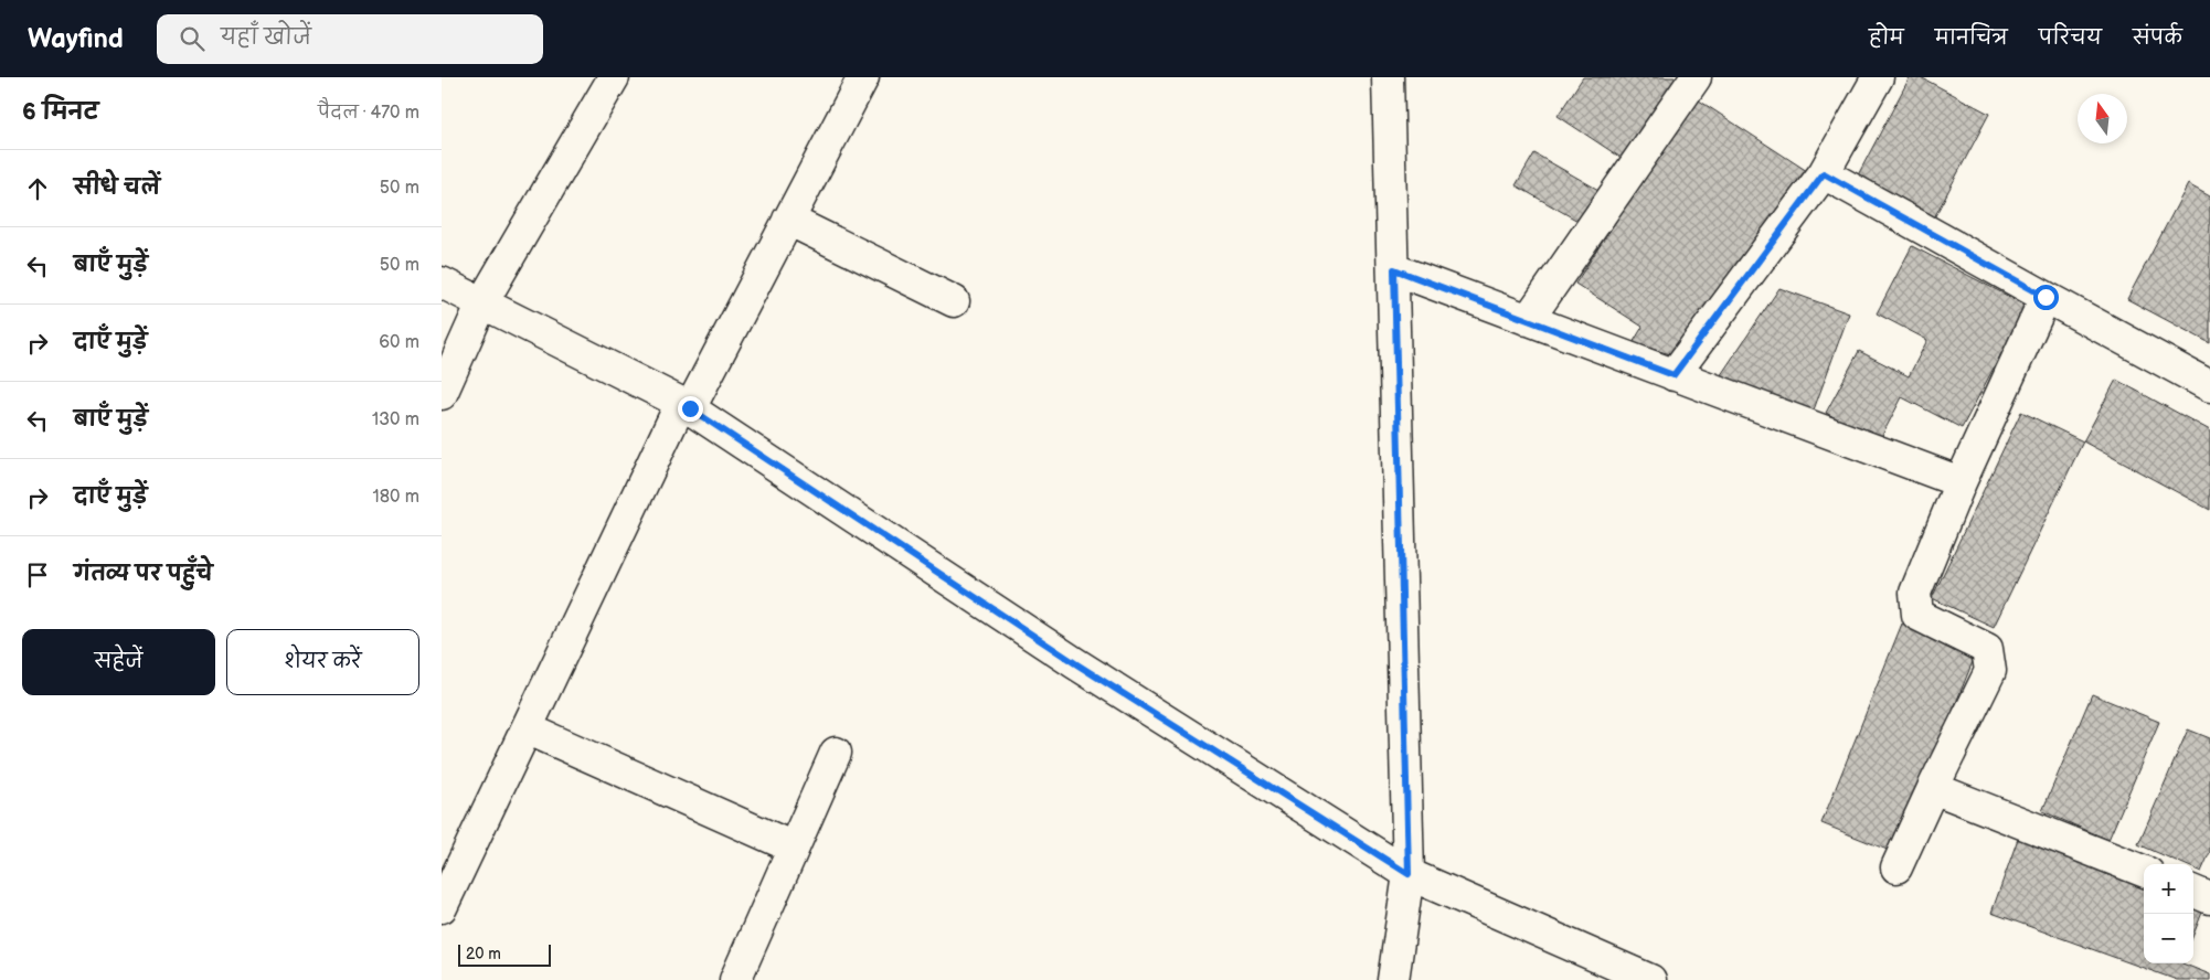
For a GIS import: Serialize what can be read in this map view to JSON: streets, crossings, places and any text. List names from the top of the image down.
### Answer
{
  "scale_bar": "20 m",
  "north": "top",
  "page": {
    "header": "Wayfind",
    "search": "यहाँ खोजें",
    "nav": [
      "होम",
      "मानचित्र",
      "परिचय",
      "संपर्क"
    ],
    "heading": ["6 मिनट", "पैदल · 470 m"],
    "list": [
      ["सीधे चलें", "50 m"],
      ["बाएँ मुड़ें", "50 m"],
      ["दाएँ मुड़ें", "60 m"],
      ["बाएँ मुड़ें", "130 m"],
      ["दाएँ मुड़ें", "180 m"],
      "गंतव्य पर पहुँचे"
    ],
    "buttons": ["सहेजें", "शेयर करें"],
    "map_buttons": ["+", "−"],
    "scale": "20 m"
  }
}
